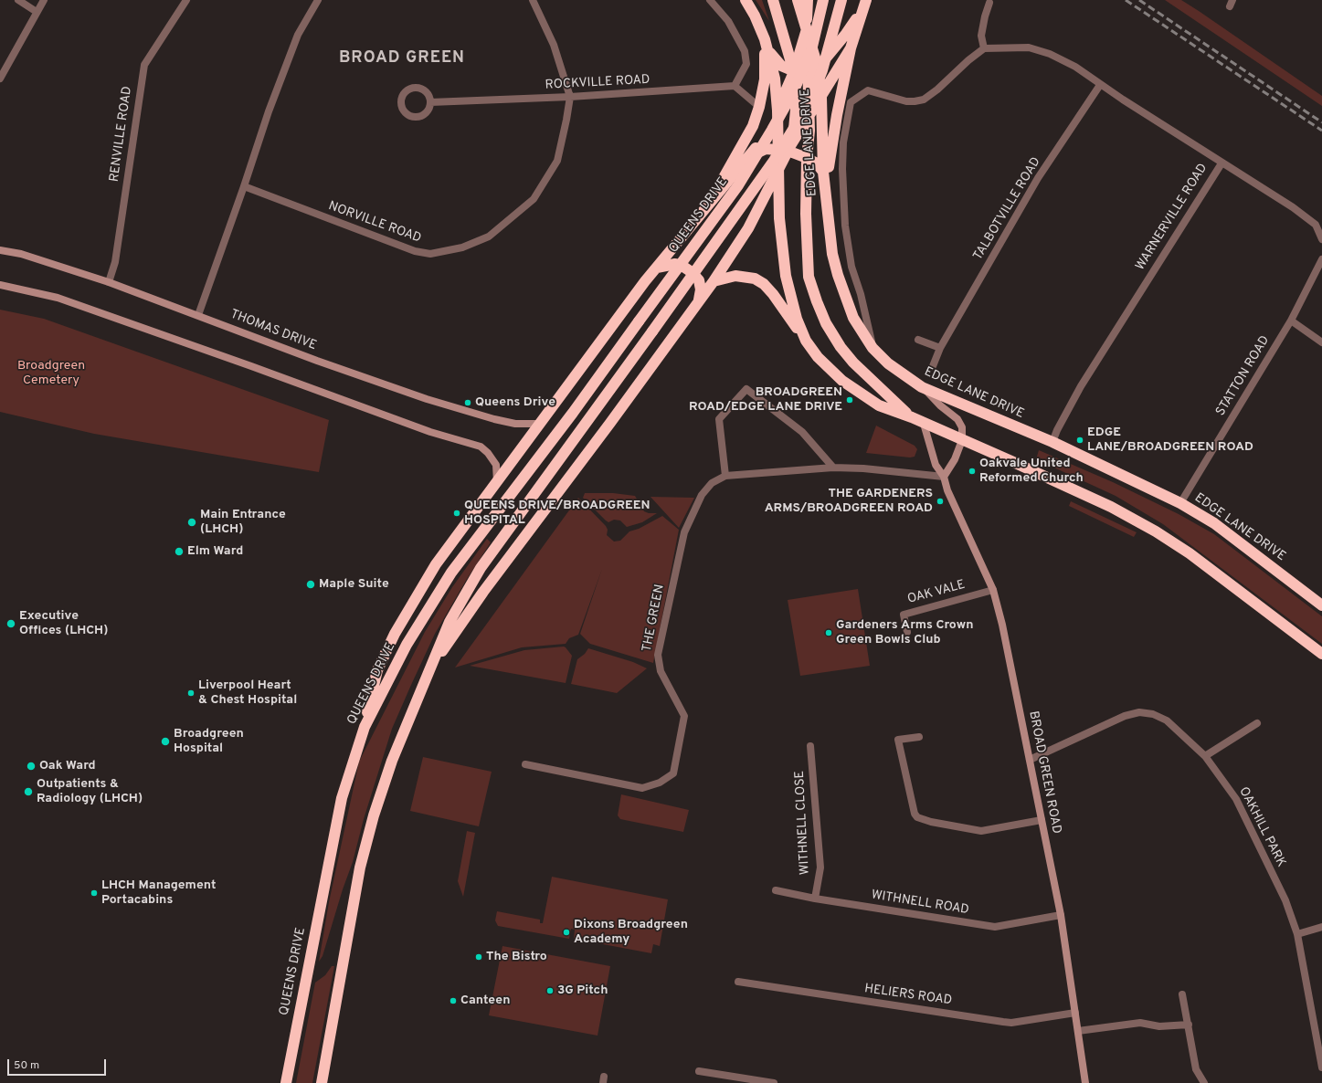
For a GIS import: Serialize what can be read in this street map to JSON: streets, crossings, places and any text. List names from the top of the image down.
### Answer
{
  "streets": {
    "highway": ["EDGE LANE DRIVE", "QUEENS DRIVE"],
    "street": [
      "ROCKVILLE ROAD",
      "RENVILLE ROAD",
      "TALBOTVILLE ROAD",
      "WARNERVILLE ROAD",
      "NORVILLE ROAD",
      "THOMAS DRIVE",
      "STATTON ROAD",
      "OAK VALE",
      "THE GREEN",
      "BROAD GREEN ROAD",
      "WITHNELL CLOSE",
      "OAKHILL PARK",
      "WITHNELL ROAD",
      "HELIERS ROAD"
    ]
  },
  "crossings": [
    ["ROCKVILLE ROAD", "NORVILLE ROAD"],
    ["RENVILLE ROAD", "THOMAS DRIVE"],
    ["EDGE LANE DRIVE", "WARNERVILLE ROAD"],
    ["EDGE LANE DRIVE", "STATTON ROAD"],
    ["TALBOTVILLE ROAD", "WARNERVILLE ROAD"],
    ["OAK VALE", "BROAD GREEN ROAD"],
    ["THE GREEN", "BROAD GREEN ROAD"],
    ["BROAD GREEN ROAD", "OAKHILL PARK"],
    ["BROAD GREEN ROAD", "WITHNELL ROAD"],
    ["BROAD GREEN ROAD", "HELIERS ROAD"],
    ["WITHNELL CLOSE", "WITHNELL ROAD"]
  ],
  "districts": ["BROAD GREEN"],
  "parks": ["Broadgreen Cemetery"],
  "places": [
    "BROADGREEN ROAD/EDGE LANE DRIVE",
    "Queens Drive",
    "EDGE LANE/BROADGREEN ROAD",
    "Oakvale United Reformed Church",
    "THE GARDENERS ARMS/BROADGREEN ROAD",
    "QUEENS DRIVE/BROADGREEN HOSPITAL",
    "Main Entrance (LHCH)",
    "Elm Ward",
    "Maple Suite",
    "Executive Offices (LHCH)",
    "Gardeners Arms Crown Green Bowls Club",
    "Liverpool Heart & Chest Hospital",
    "Broadgreen Hospital",
    "Oak Ward",
    "Outpatients & Radiology (LHCH)",
    "LHCH Management Portacabins",
    "Dixons Broadgreen Academy",
    "The Bistro",
    "3G Pitch",
    "Canteen"
  ],
  "scale_bar": "50 m"
}
